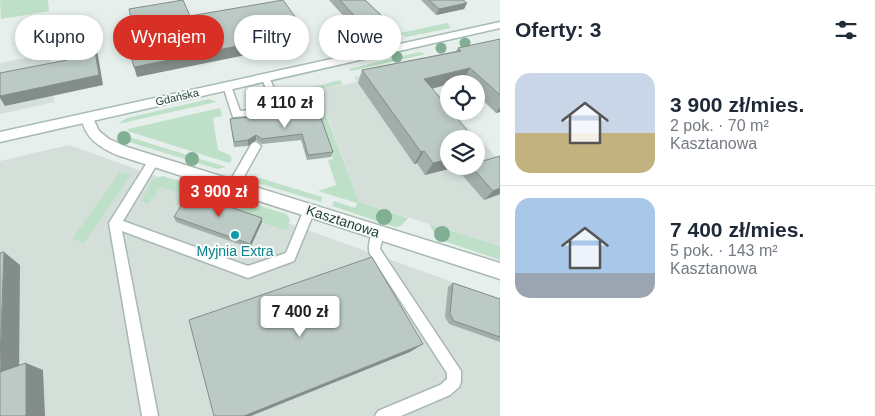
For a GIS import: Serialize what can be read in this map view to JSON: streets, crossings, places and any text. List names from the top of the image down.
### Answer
{
  "streets": {
    "main road": ["Gdańska", "Kasztanowa"]
  },
  "crossings": [
    ["Gdańska", "Kasztanowa"]
  ],
  "places": ["Myjnia Extra"],
  "page": {
    "heading": "Oferty: 3",
    "chip": [
      "Kupno",
      "Wynajem",
      "Filtry",
      "Nowe"
    ],
    "list": [
      {
        "name": "3 900 zł/mies.",
        "note": "2 pok. · 70 m² · Kasztanowa"
      },
      {
        "name": "7 400 zł/mies.",
        "note": "5 pok. · 143 m² · Kasztanowa"
      }
    ],
    "price": ["4 110 zł", "3 900 zł", "7 400 zł"]
  }
}
